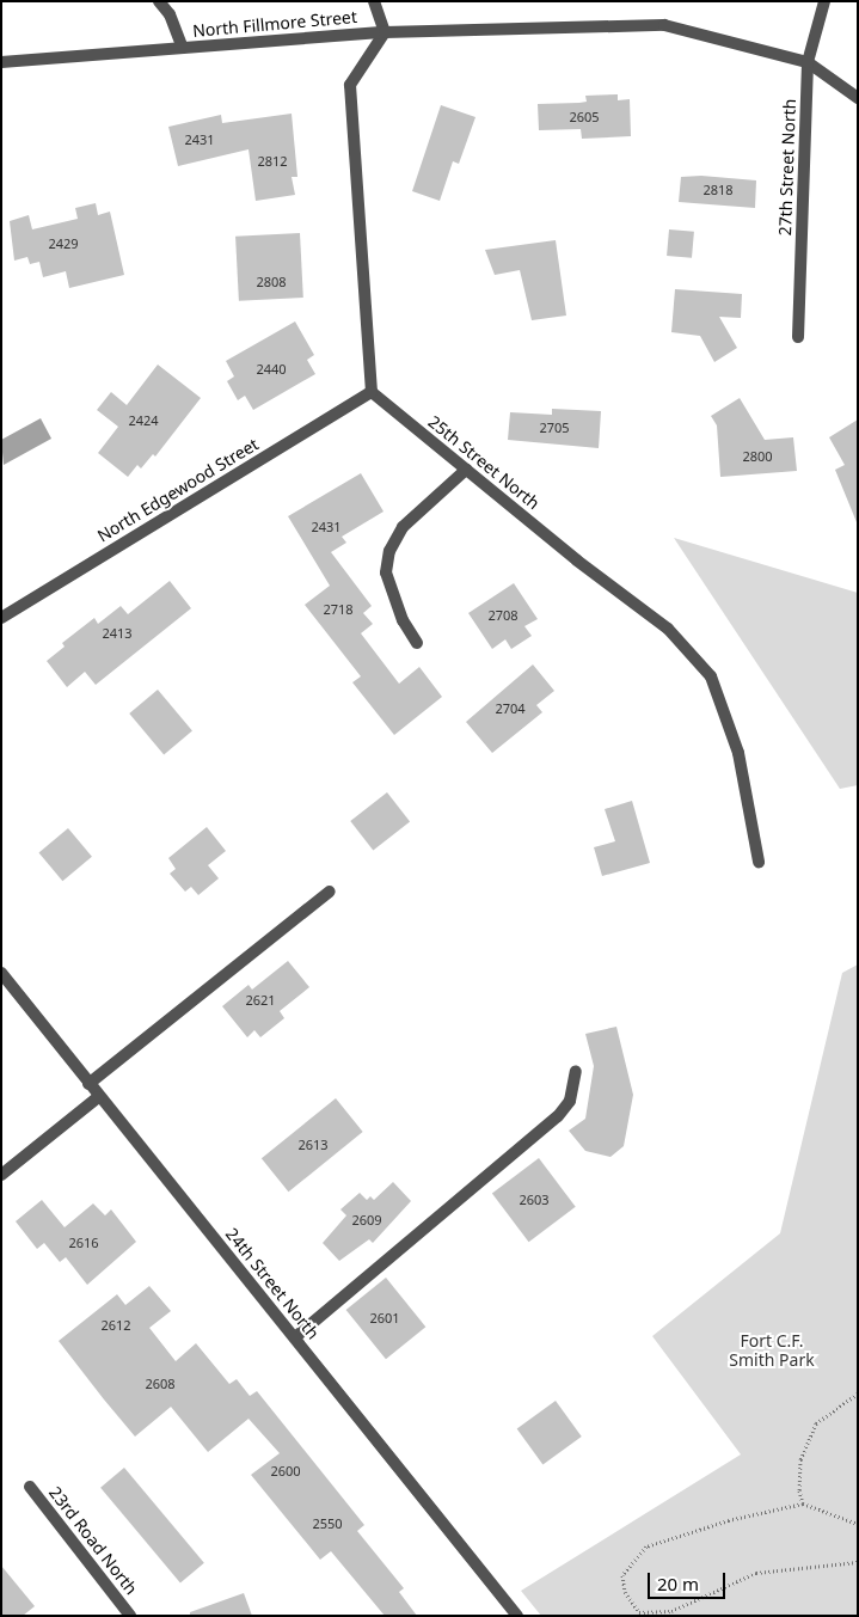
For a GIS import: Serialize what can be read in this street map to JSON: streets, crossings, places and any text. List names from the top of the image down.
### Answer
{
  "streets": {
    "street": [
      "North Fillmore Street",
      "27th Street North",
      "25th Street North",
      "North Edgewood Street",
      "24th Street North",
      "23rd Road North"
    ]
  },
  "crossings": [
    ["North Fillmore Street", "27th Street North"],
    ["25th Street North", "North Edgewood Street"]
  ],
  "parks": ["Fort C.F. Smith Park"],
  "house_numbers": [
    "2605",
    "2431",
    "2812",
    "2818",
    "2429",
    "2808",
    "2440",
    "2424",
    "2705",
    "2800",
    "2431",
    "2718",
    "2708",
    "2413",
    "2704",
    "2621",
    "2613",
    "2603",
    "2609",
    "2616",
    "2601",
    "2612",
    "2608",
    "2600",
    "2550"
  ],
  "scale_bar": "20 m"
}
